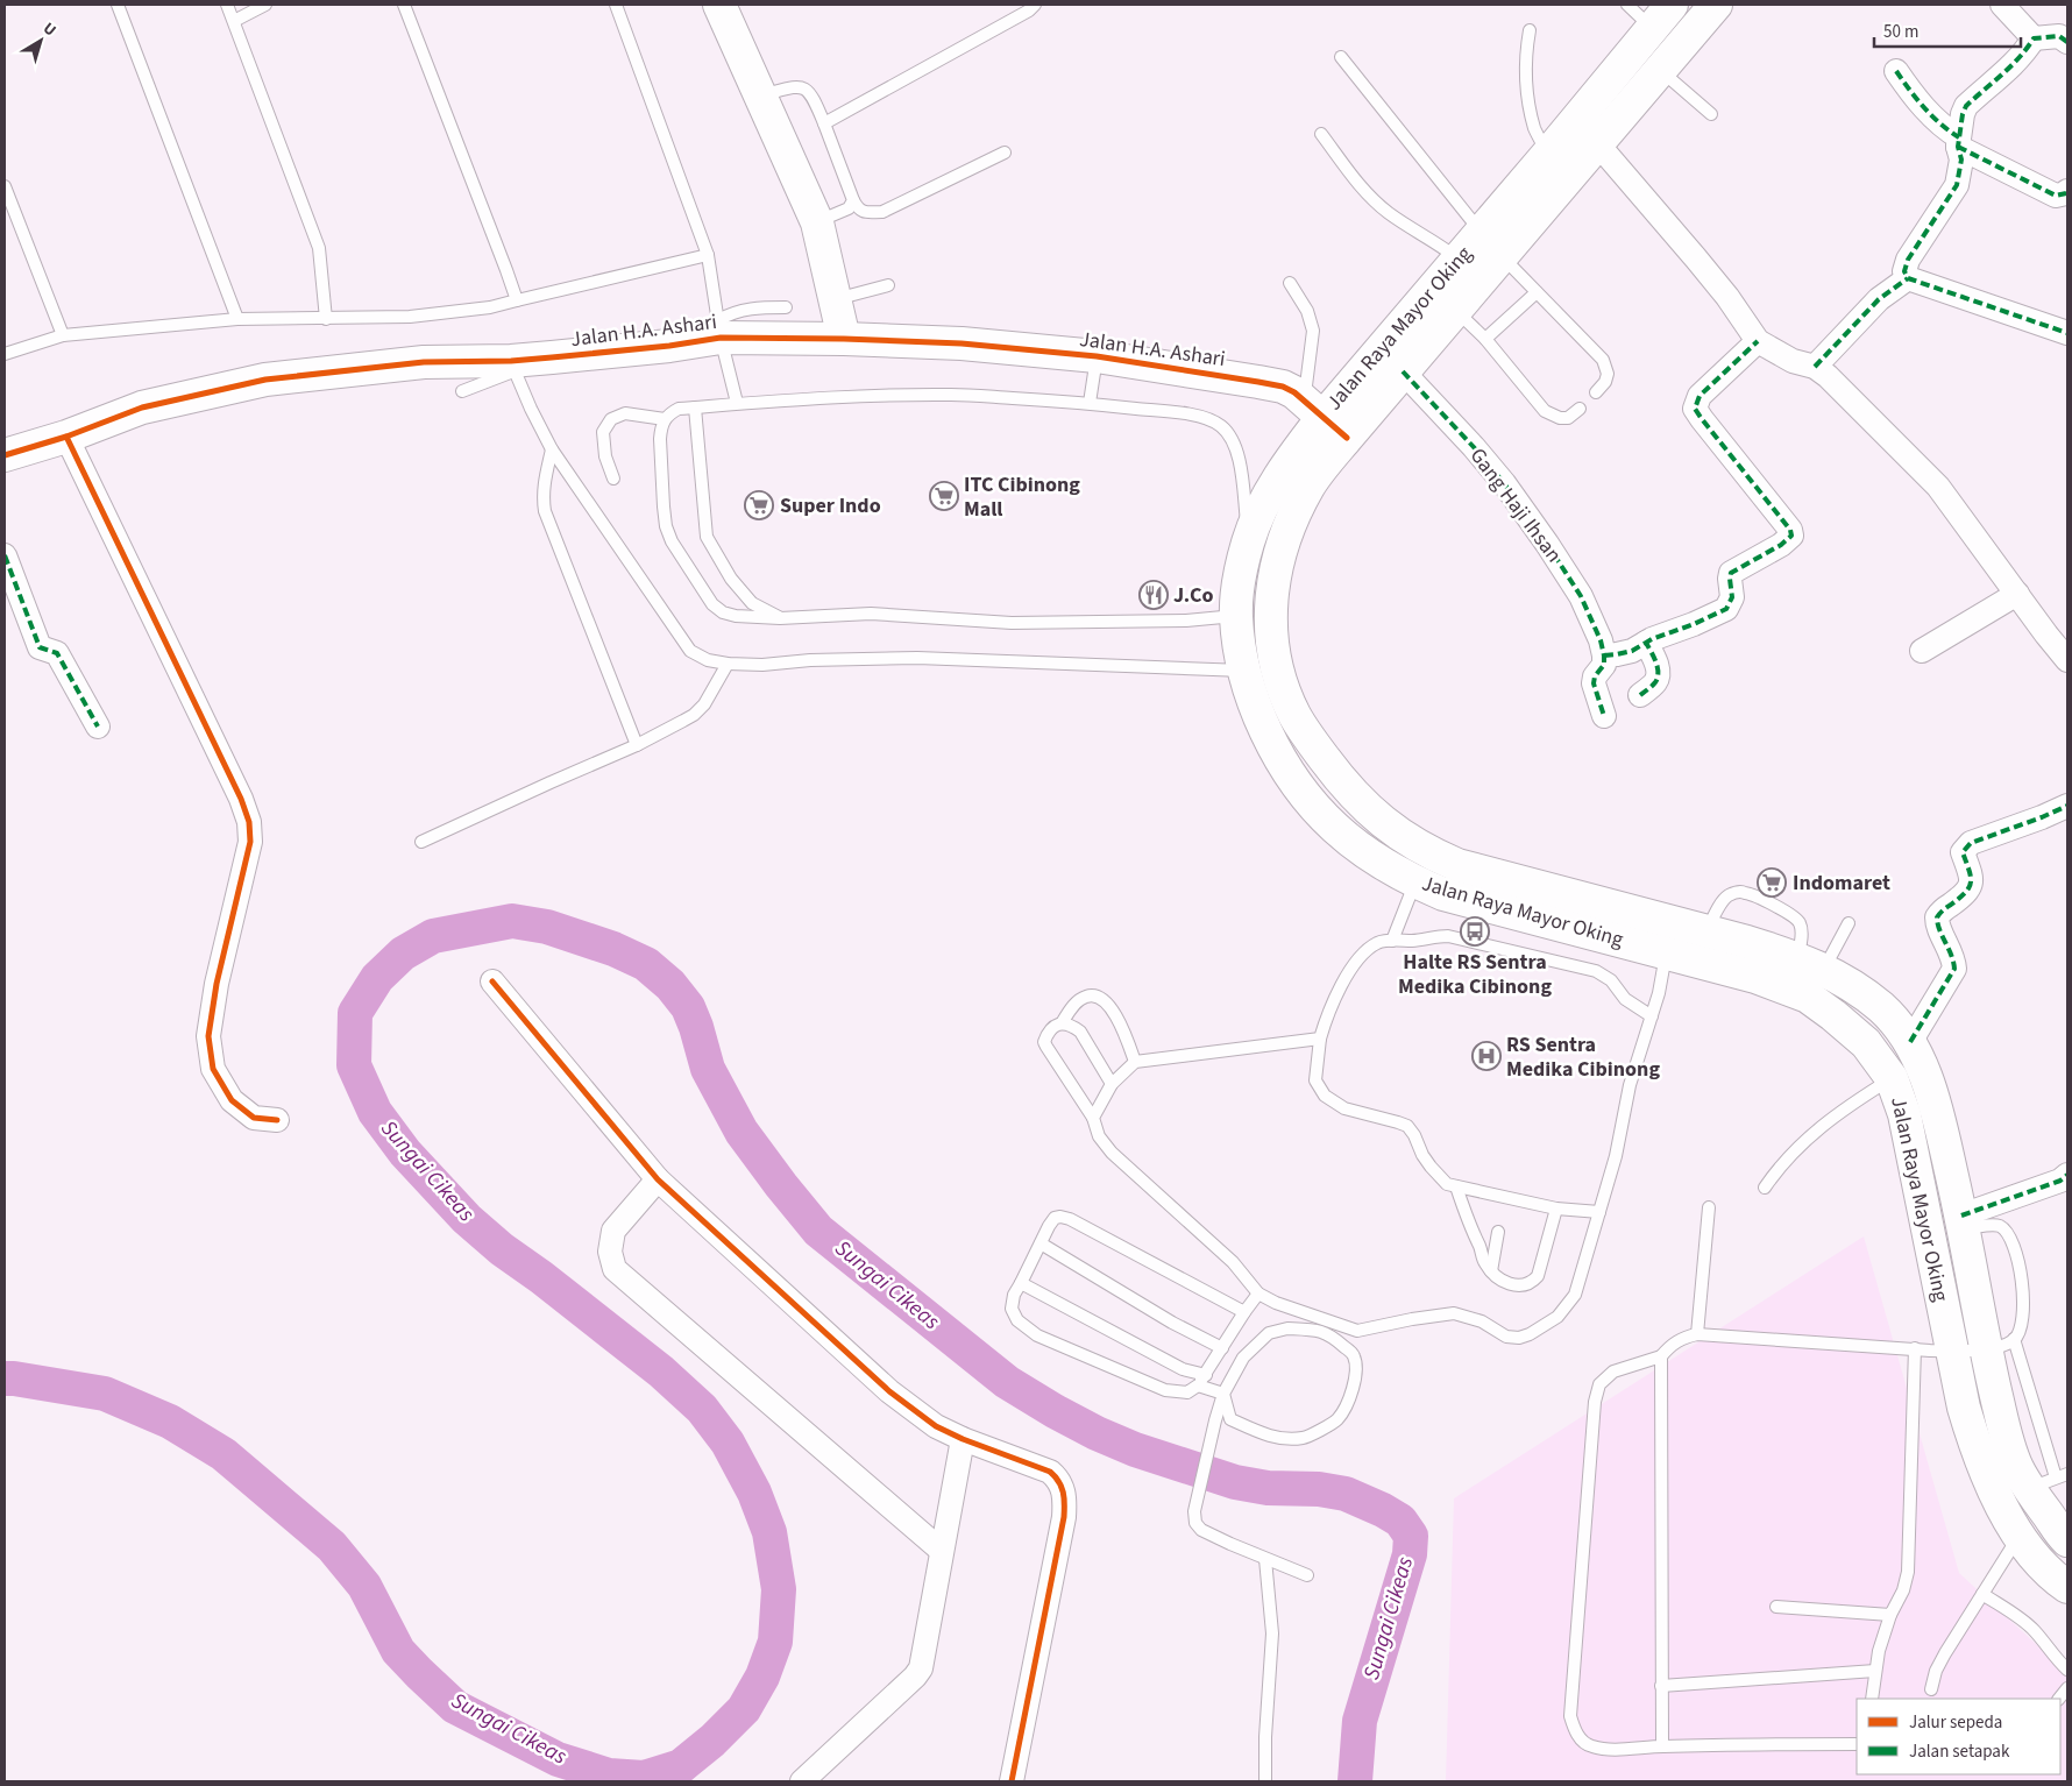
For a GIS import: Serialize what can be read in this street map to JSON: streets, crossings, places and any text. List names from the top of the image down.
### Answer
{
  "streets": {
    "main road": ["Jalan Raya Mayor Oking", "Jalan H.A. Ashari"],
    "street": ["Gang Haji Ihsan"]
  },
  "crossings": [
    ["Jalan Raya Mayor Oking", "Jalan H.A. Ashari"],
    ["Jalan Raya Mayor Oking", "Gang Haji Ihsan"]
  ],
  "water": ["Sungai Cikeas"],
  "places": {
    "supermarket": ["ITC Cibinong Mall", "Super Indo", "Indomaret"],
    "restaurant": ["J.Co"],
    "bus stop": ["Halte RS Sentra Medika Cibinong"],
    "hospital": ["RS Sentra Medika Cibinong"]
  },
  "legend": ["Jalur sepeda", "Jalan setapak"],
  "scale_bar": "50 m",
  "north": "top right"
}
